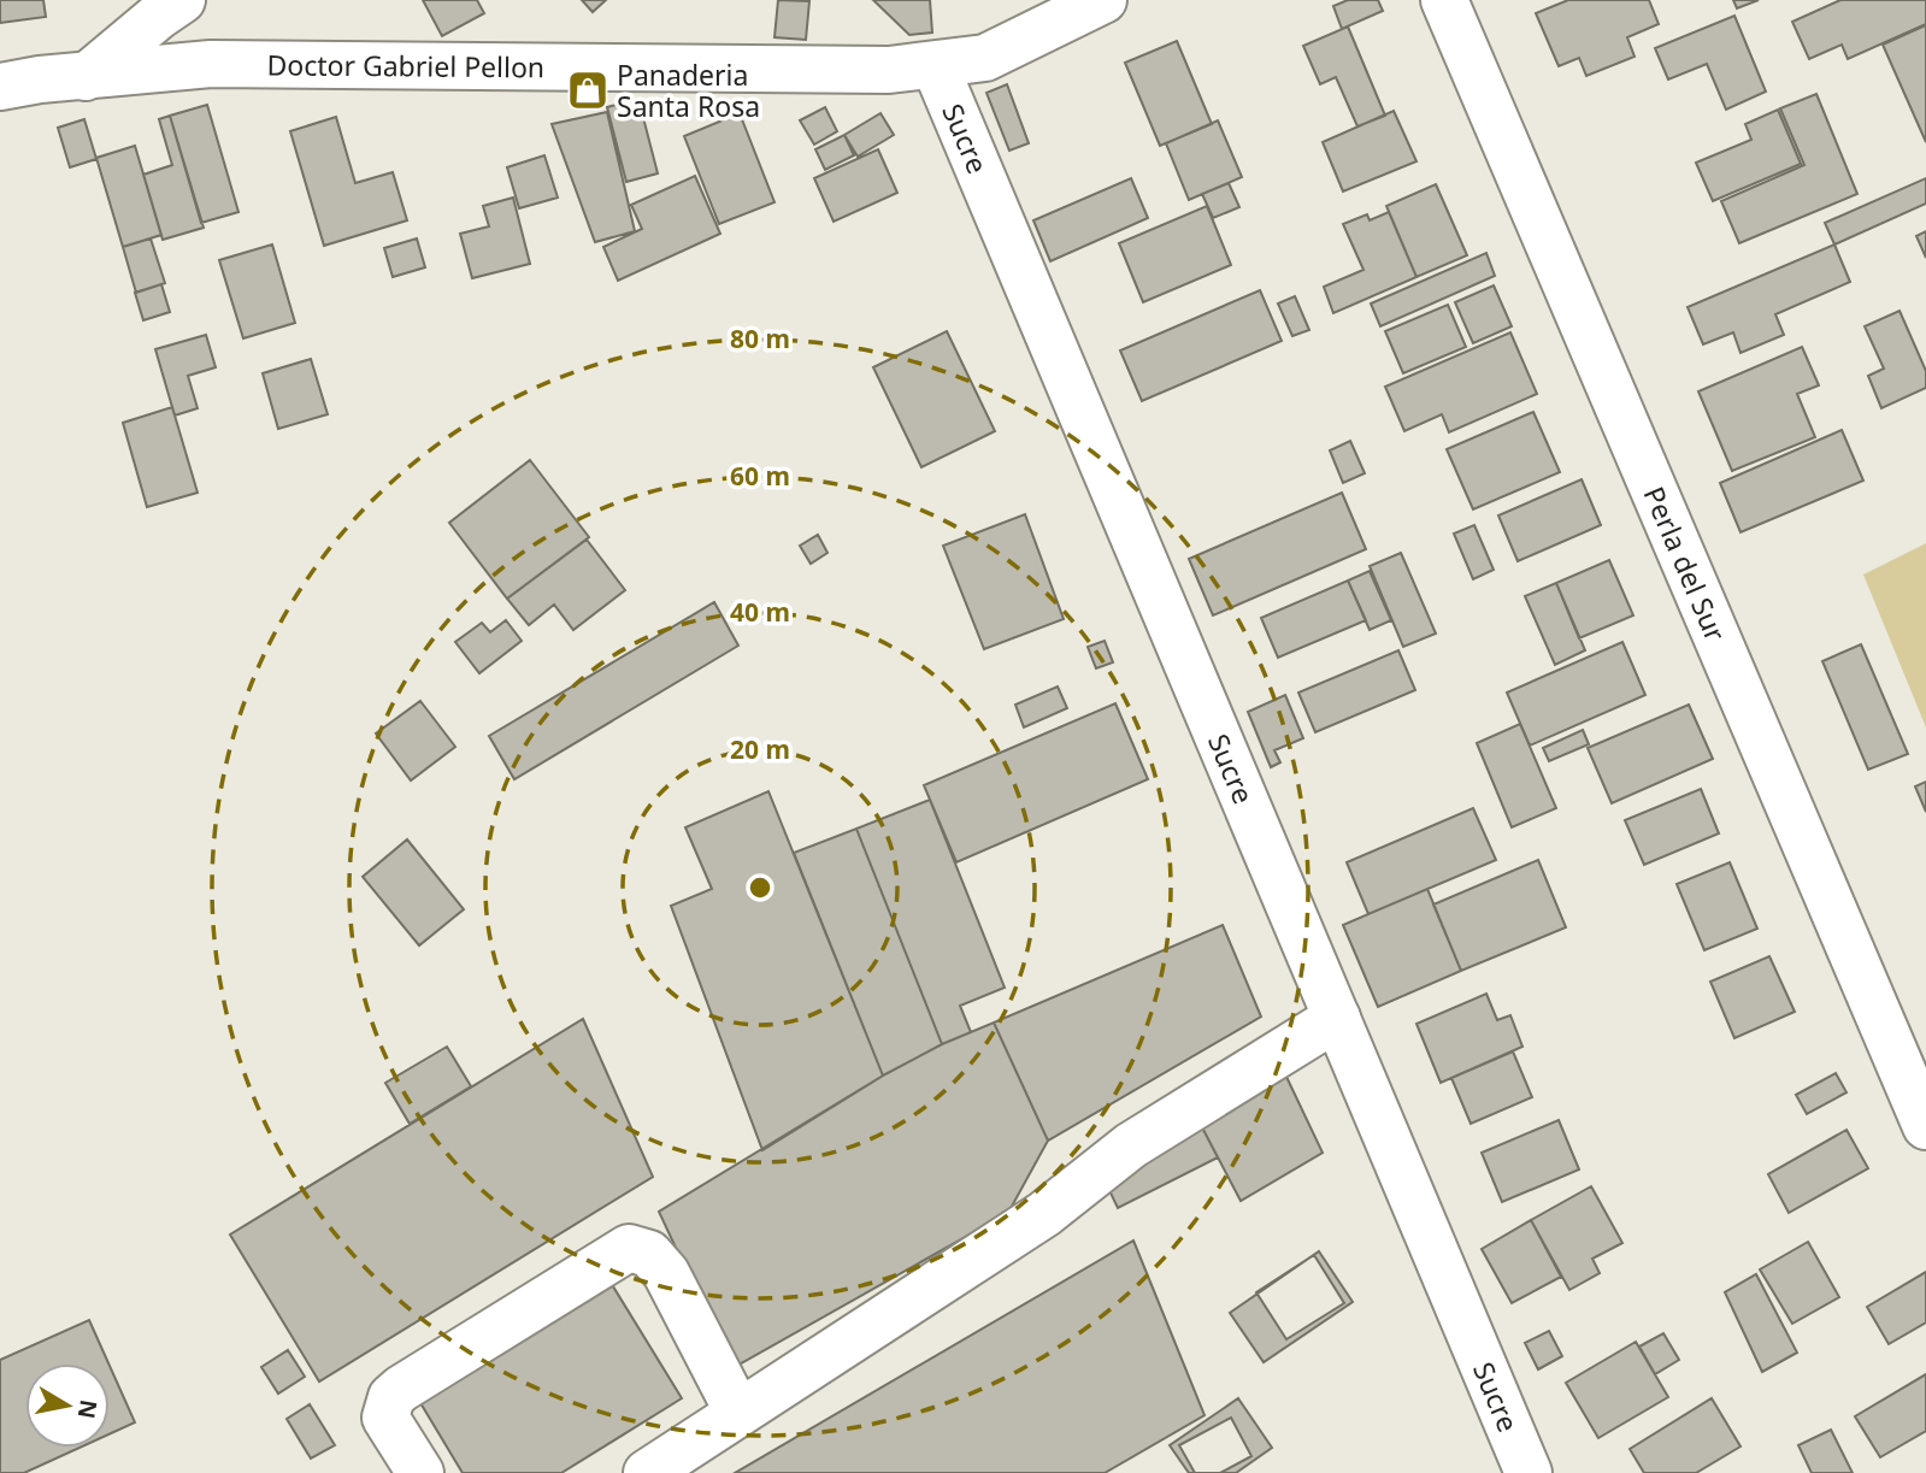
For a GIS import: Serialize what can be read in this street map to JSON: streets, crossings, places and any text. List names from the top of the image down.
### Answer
{
  "streets": {
    "street": ["Doctor Gabriel Pellon", "Sucre", "Perla del Sur"]
  },
  "crossings": [
    ["Doctor Gabriel Pellon", "Sucre"]
  ],
  "places": {
    "shop": ["Panaderia Santa Rosa"]
  },
  "north": "right",
  "rings": [
    "80 m",
    "60 m",
    "40 m",
    "20 m"
  ]
}
